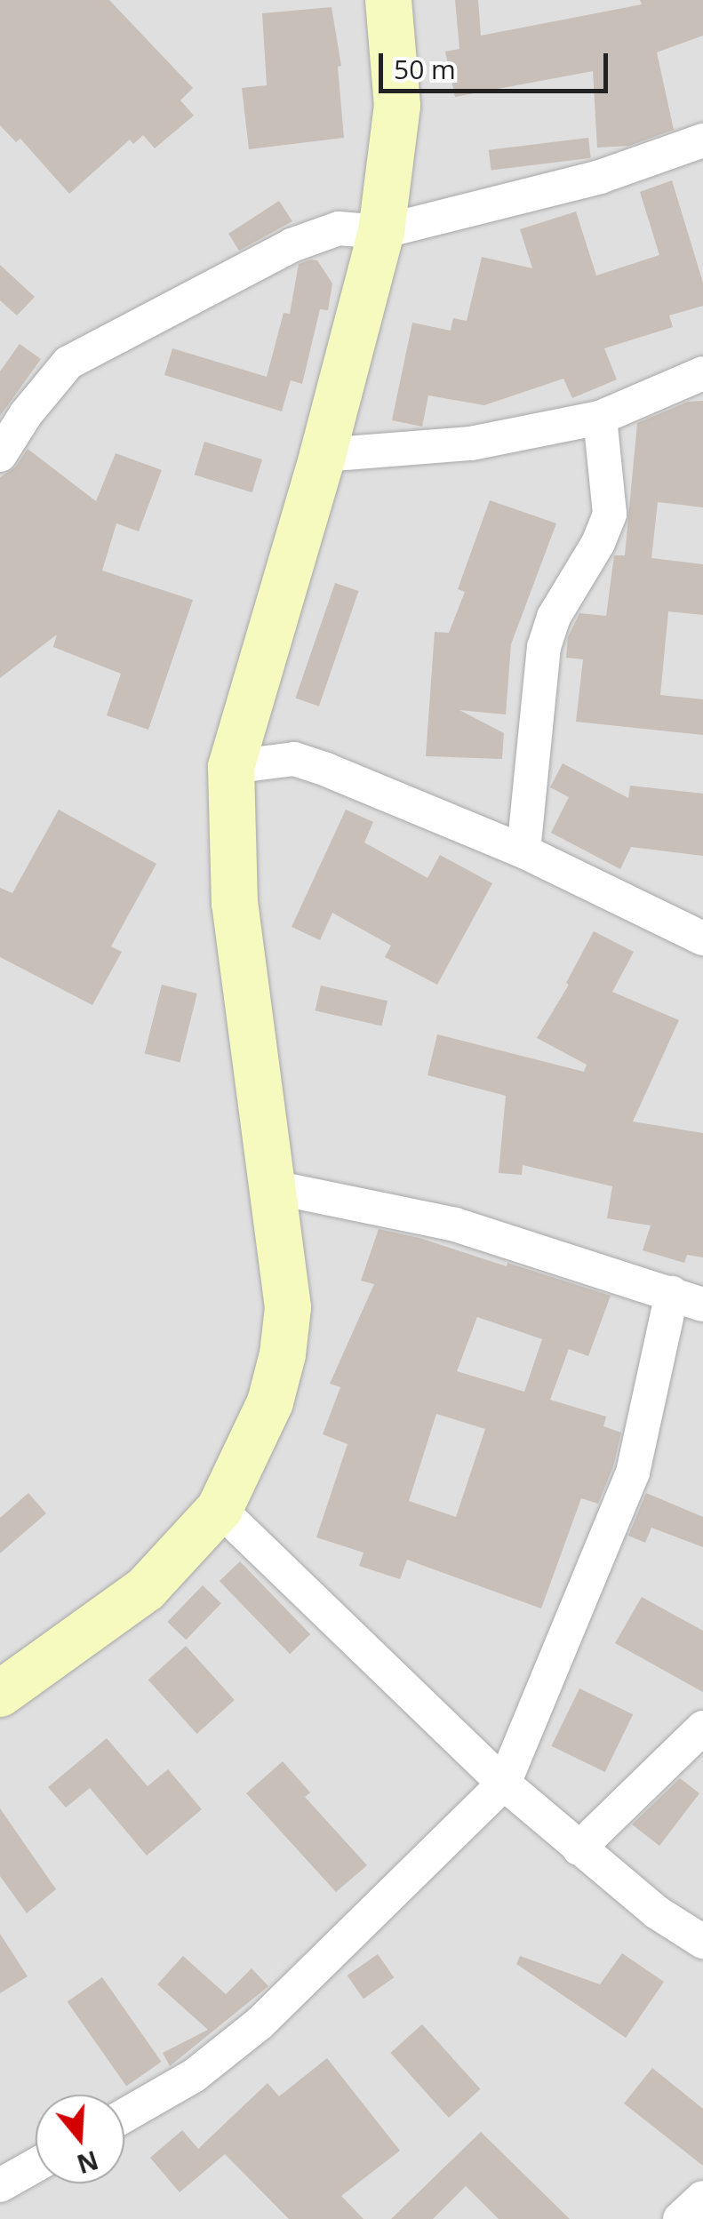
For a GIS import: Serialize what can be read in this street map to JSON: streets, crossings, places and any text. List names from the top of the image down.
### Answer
{
  "scale_bar": "50 m",
  "north": "bottom"
}
